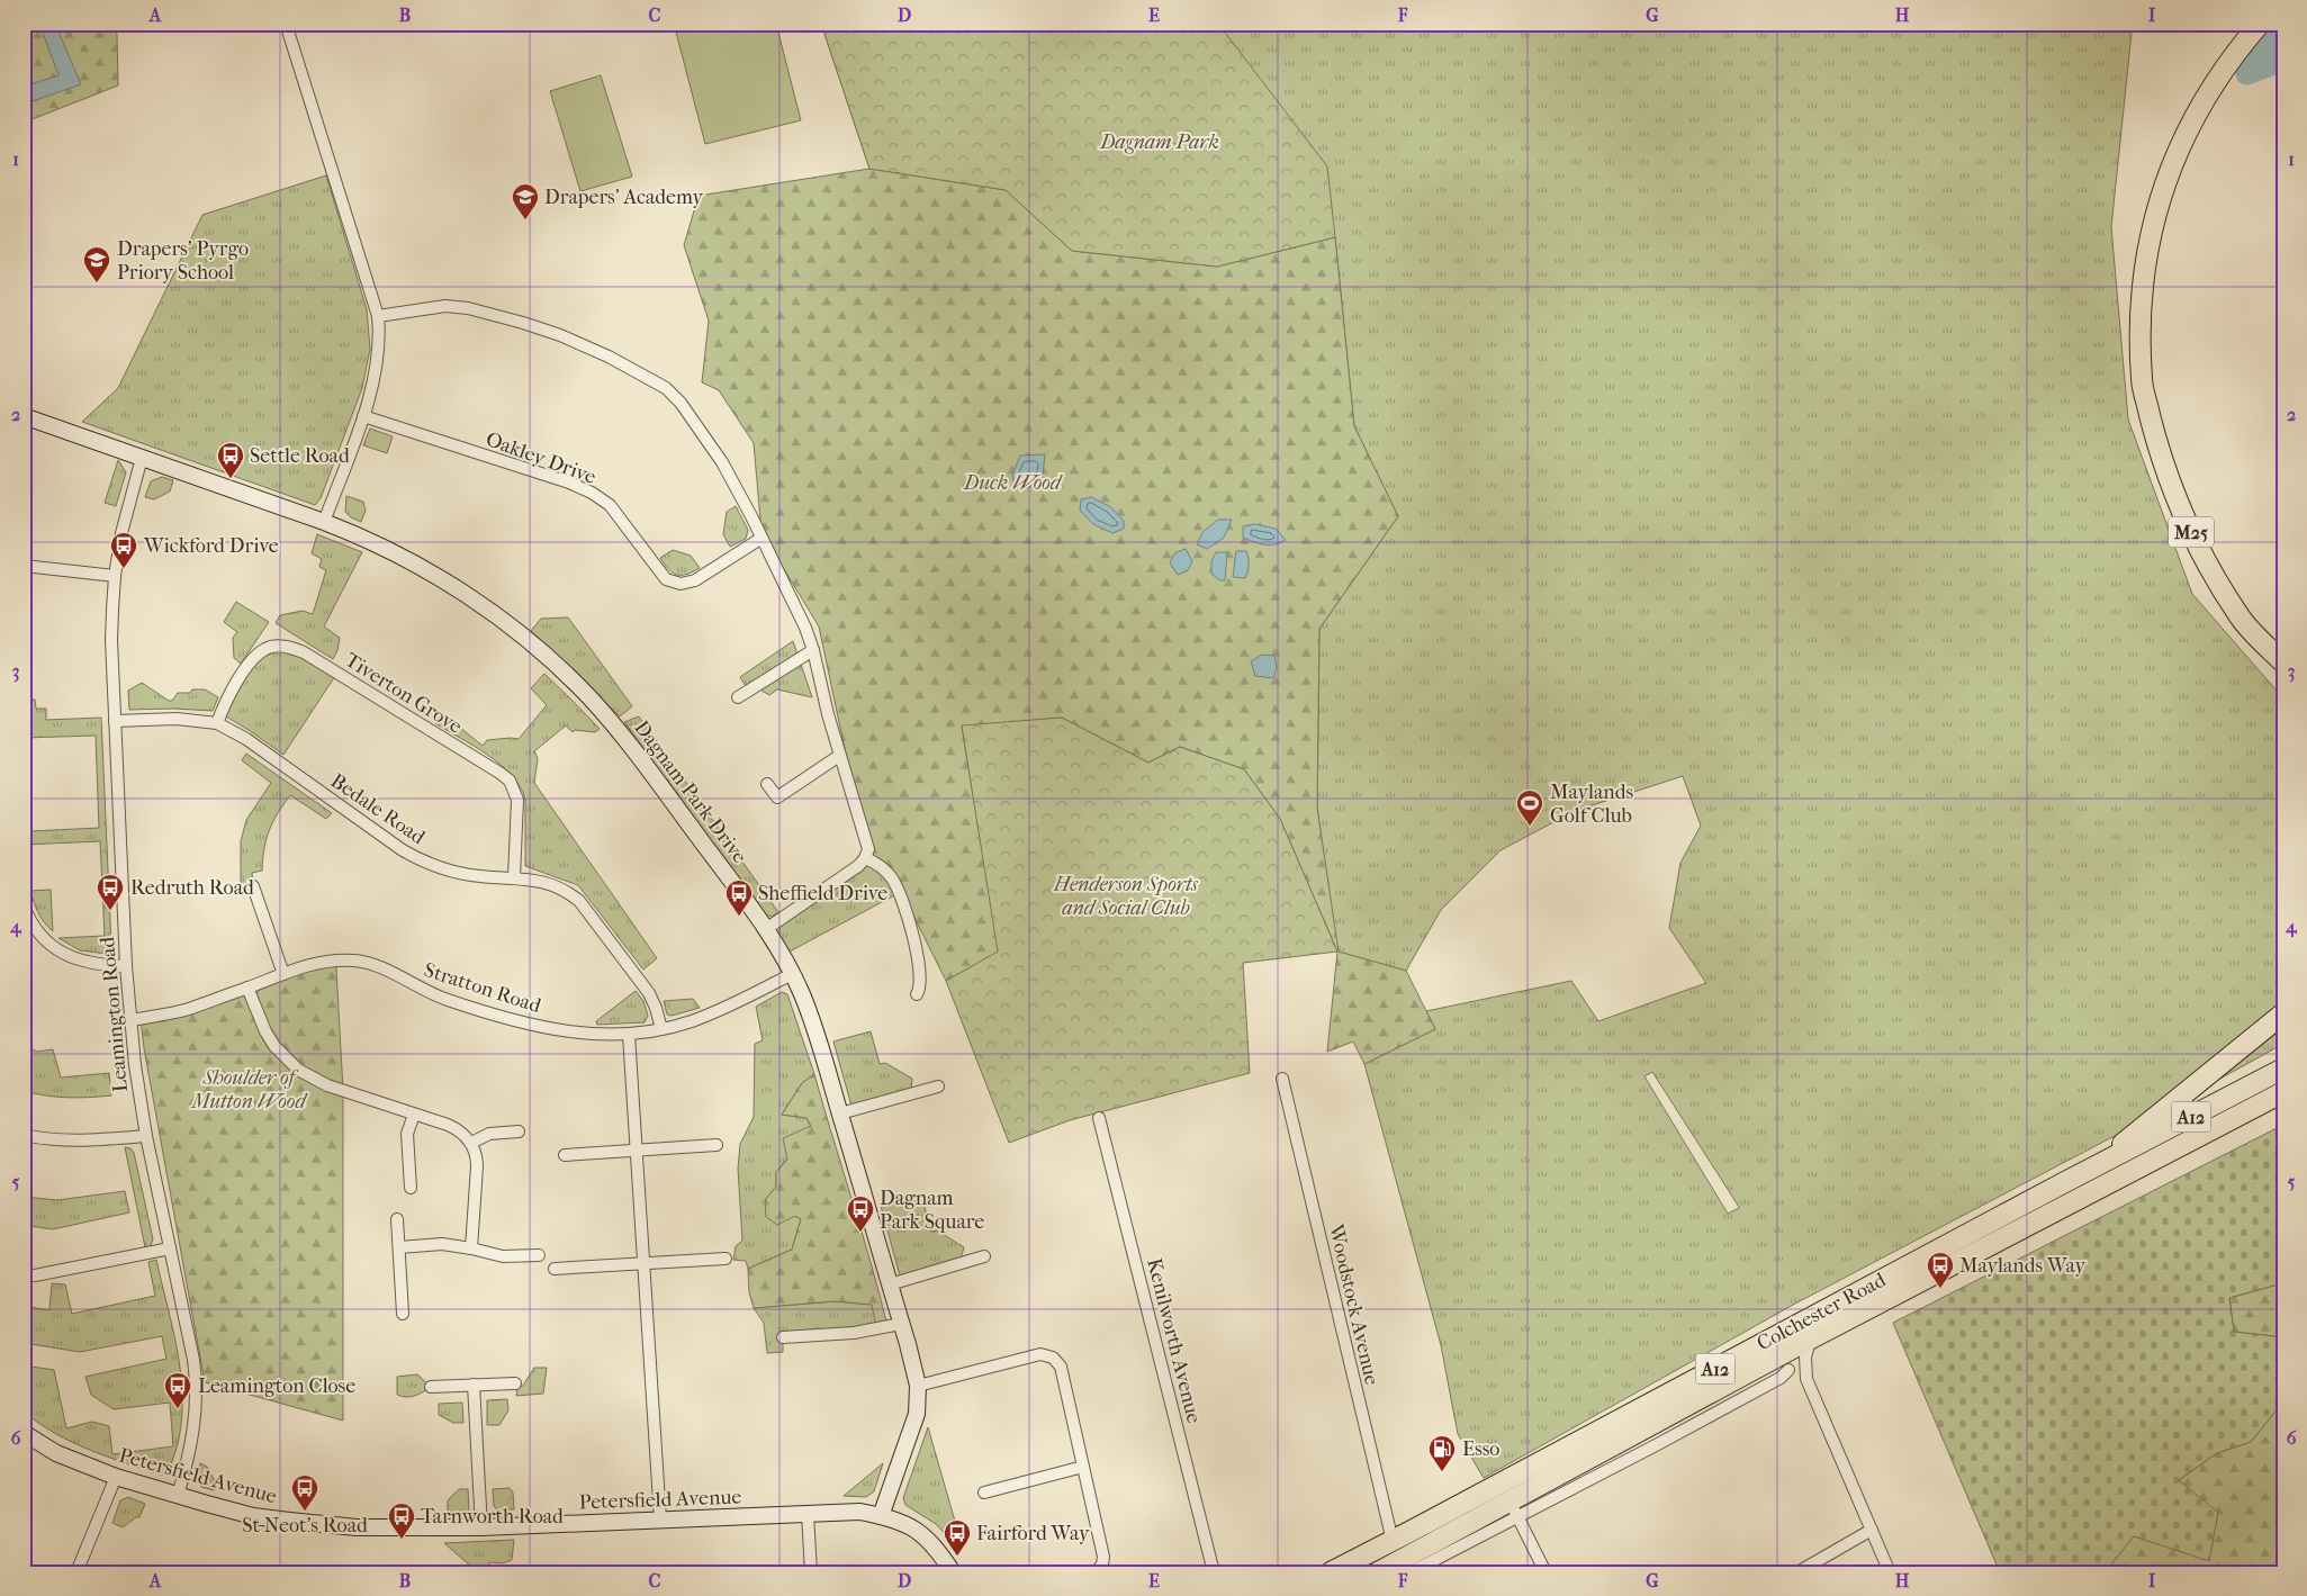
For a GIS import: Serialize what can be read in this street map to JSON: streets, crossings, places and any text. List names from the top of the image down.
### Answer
{
  "streets": {
    "highway": ["M25", "A12", "Colchester Road"],
    "street": [
      "Oakley Drive",
      "Tiverton Grove",
      "Dagnam Park Drive",
      "Bedale Road",
      "Stratton Road",
      "Leamington Road",
      "Woodstock Avenue",
      "Kenilworth Avenue",
      "Petersfield Avenue"
    ]
  },
  "crossings": [
    ["Tiverton Grove", "Bedale Road"],
    ["Dagnam Park Drive", "Stratton Road"],
    ["Dagnam Park Drive", "Leamington Road"],
    ["Dagnam Park Drive", "Petersfield Avenue"],
    ["Bedale Road", "Stratton Road"],
    ["Bedale Road", "Leamington Road"],
    ["Stratton Road", "Leamington Road"],
    ["Leamington Road", "Petersfield Avenue"],
    ["A12", "Colchester Road"],
    ["Woodstock Avenue", "Colchester Road"]
  ],
  "parks": [
    "Dagnam Park",
    "Duck Wood",
    "Henderson Sports and Social Club",
    "Shoulder of Mutton Wood"
  ],
  "places": {
    "school or university": ["Drapers' Academy", "Drapers' Pyrgo Priory School"],
    "bus stop": [
      "Settle Road",
      "Wickford Drive",
      "Redruth Road",
      "Sheffield Drive",
      "Dagnam Park Square",
      "Maylands Way",
      "Leamington Close",
      "St Neot's Road",
      "Tarnworth Road",
      "Fairford Way"
    ],
    "sports": ["Maylands Golf Club"],
    "fuel station": ["Esso"]
  },
  "grid": {
    "columns": [
      "A",
      "B",
      "C",
      "D",
      "E",
      "F",
      "G",
      "H",
      "I"
    ],
    "rows": [
      "1",
      "2",
      "3",
      "4",
      "5",
      "6"
    ]
  }
}
